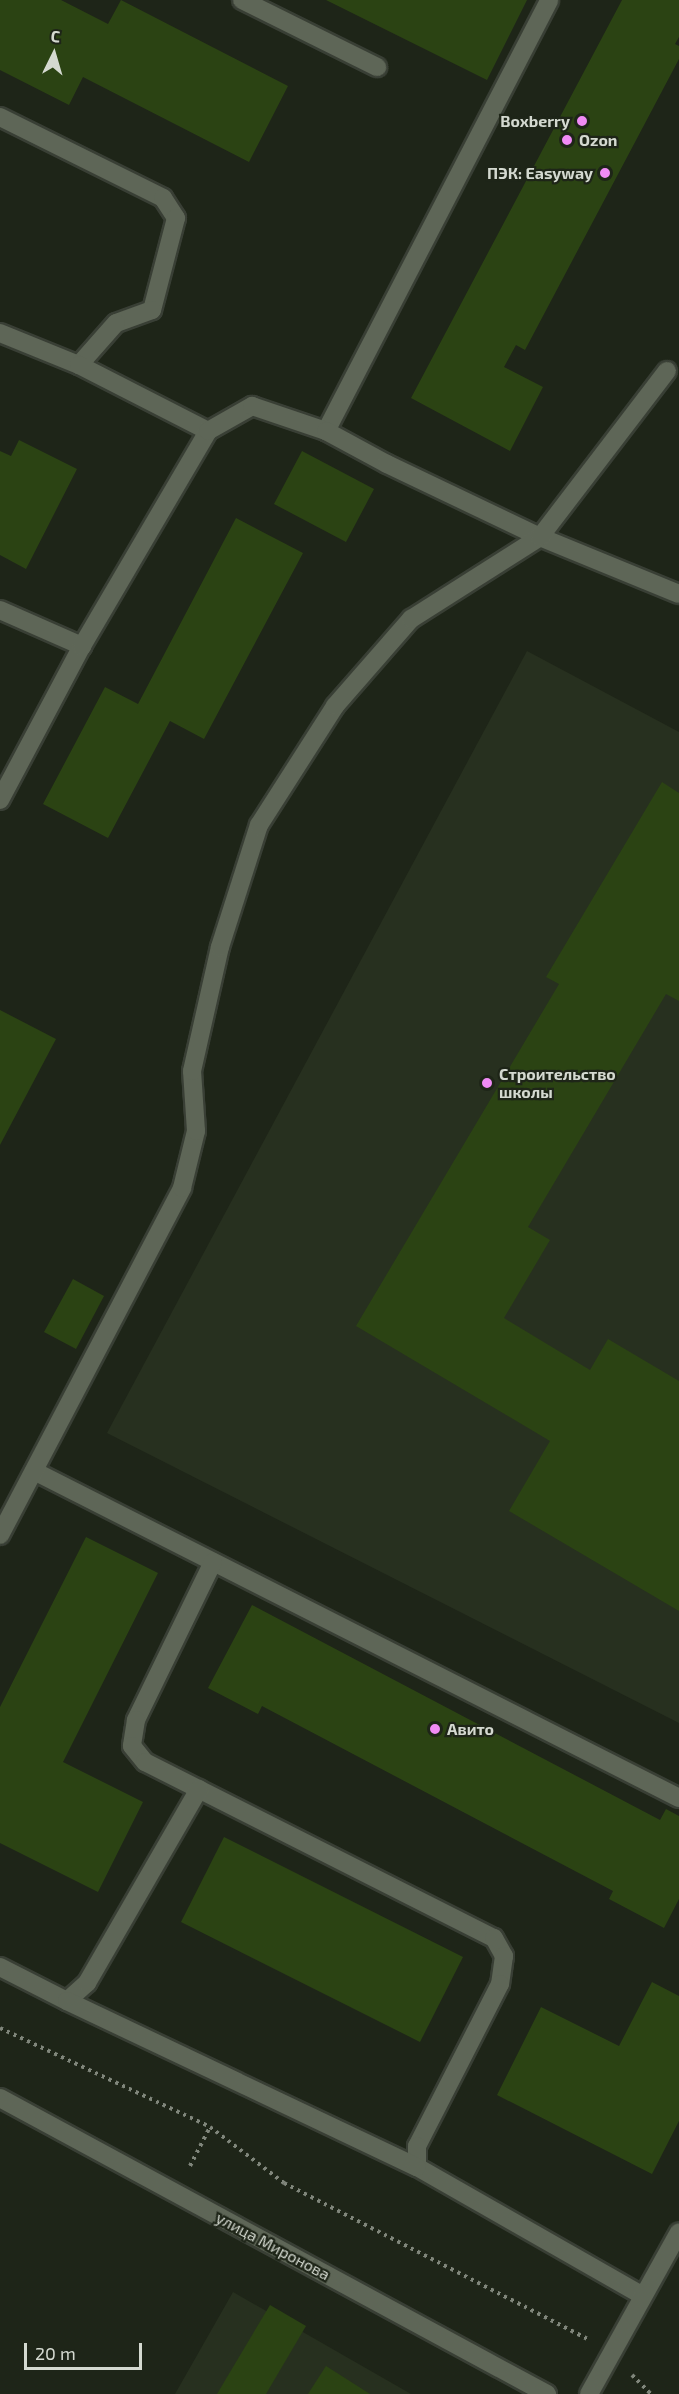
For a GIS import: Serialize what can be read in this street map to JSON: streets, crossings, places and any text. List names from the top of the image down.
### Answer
{
  "streets": {
    "street": ["улица Миронова"]
  },
  "places": [
    "Boxberry",
    "Ozon",
    "ПЭК: Easyway",
    "Строительство школы",
    "Авито"
  ],
  "scale_bar": "20 m",
  "north": "top"
}
